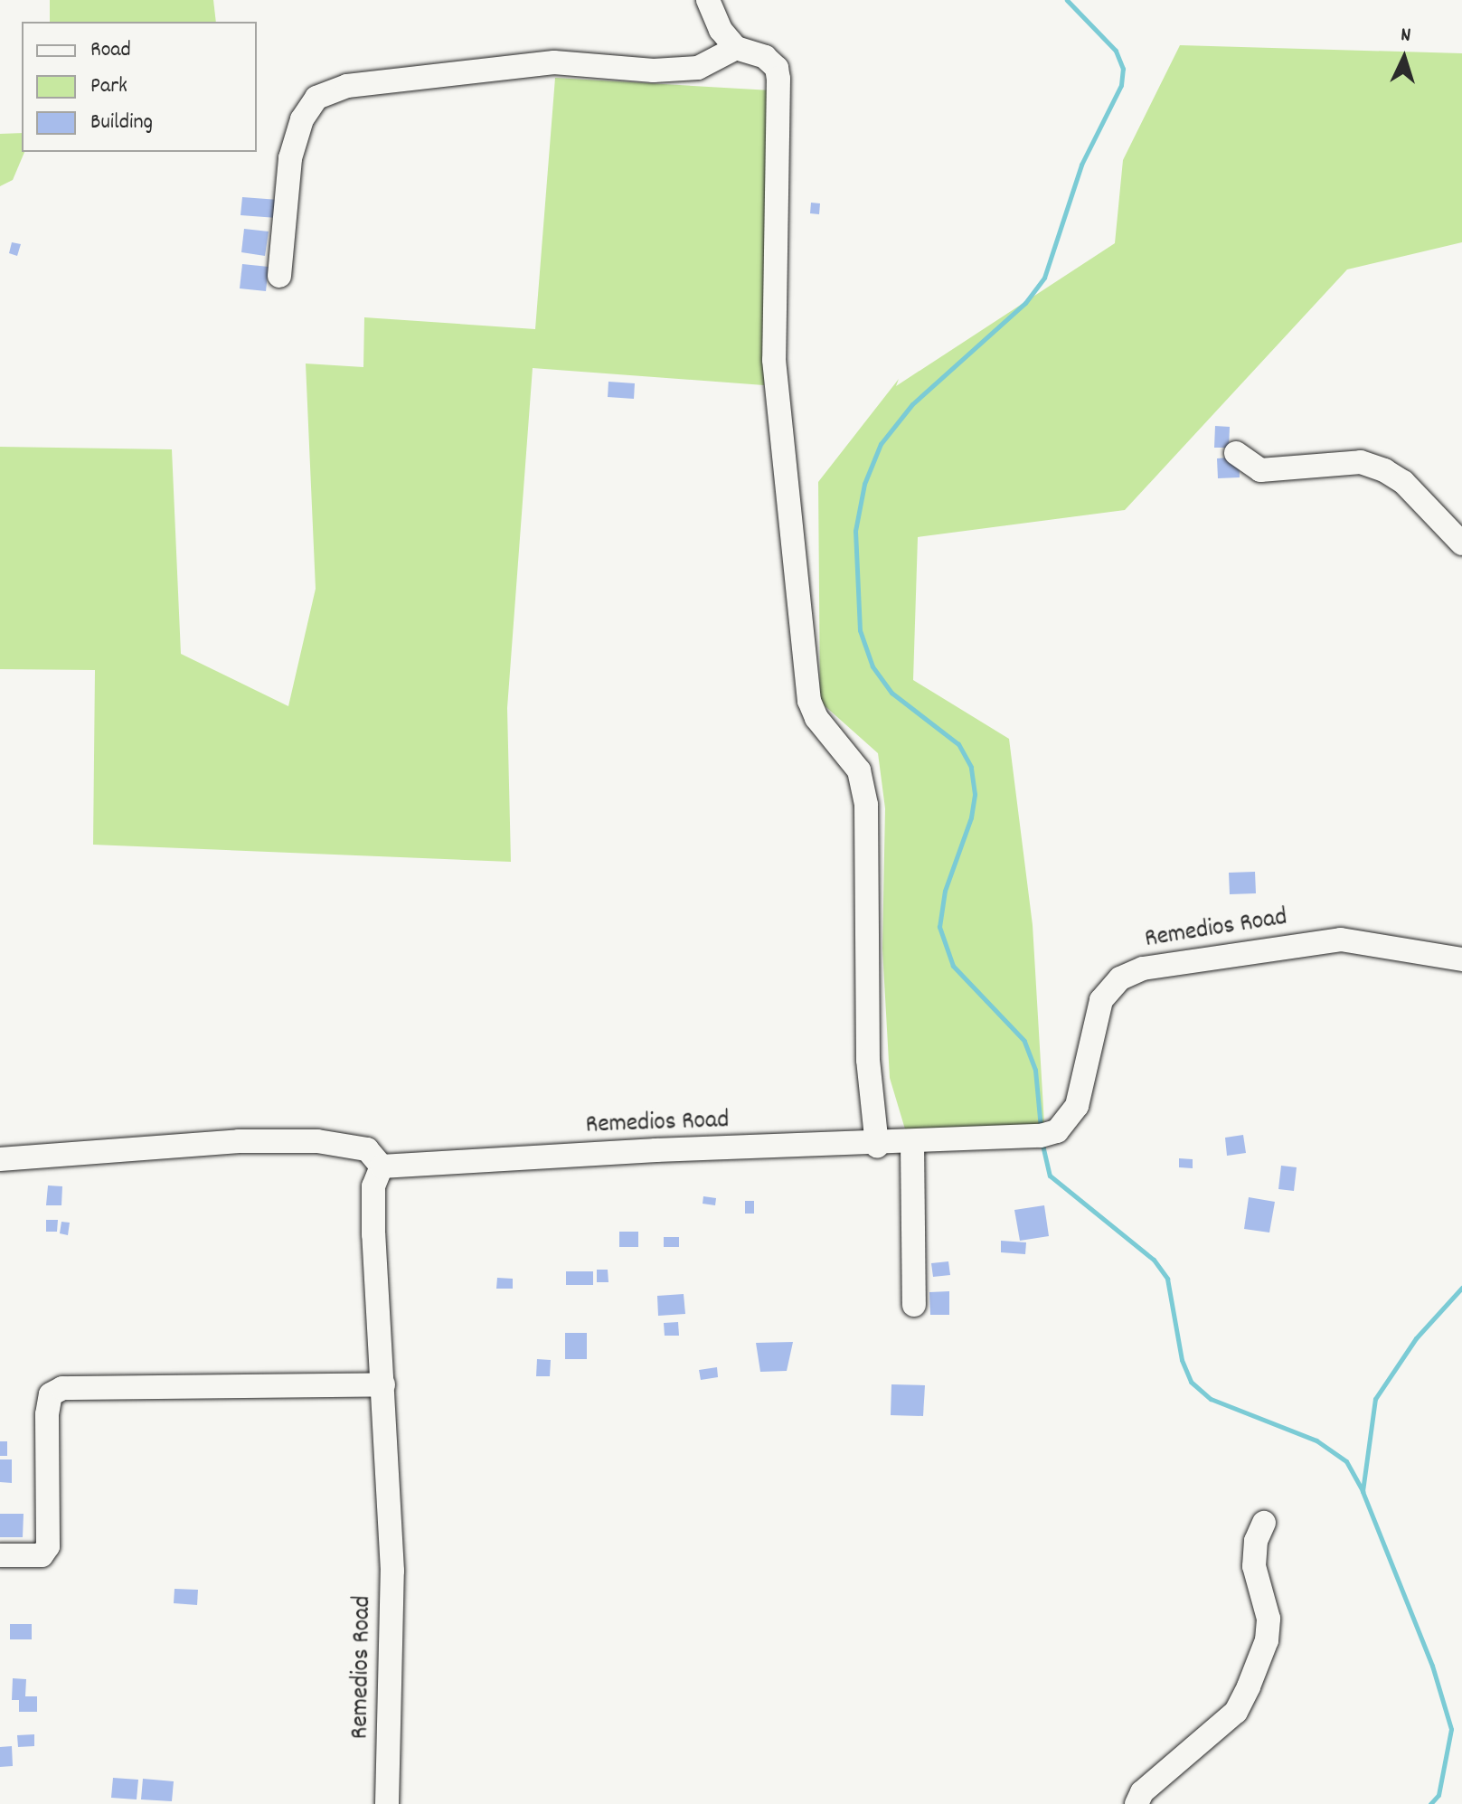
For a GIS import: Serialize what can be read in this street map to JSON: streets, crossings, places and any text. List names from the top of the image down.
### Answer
{
  "streets": {
    "street": ["Remedios Road"]
  },
  "legend": ["Road", "Park", "Building"],
  "north": "top"
}
